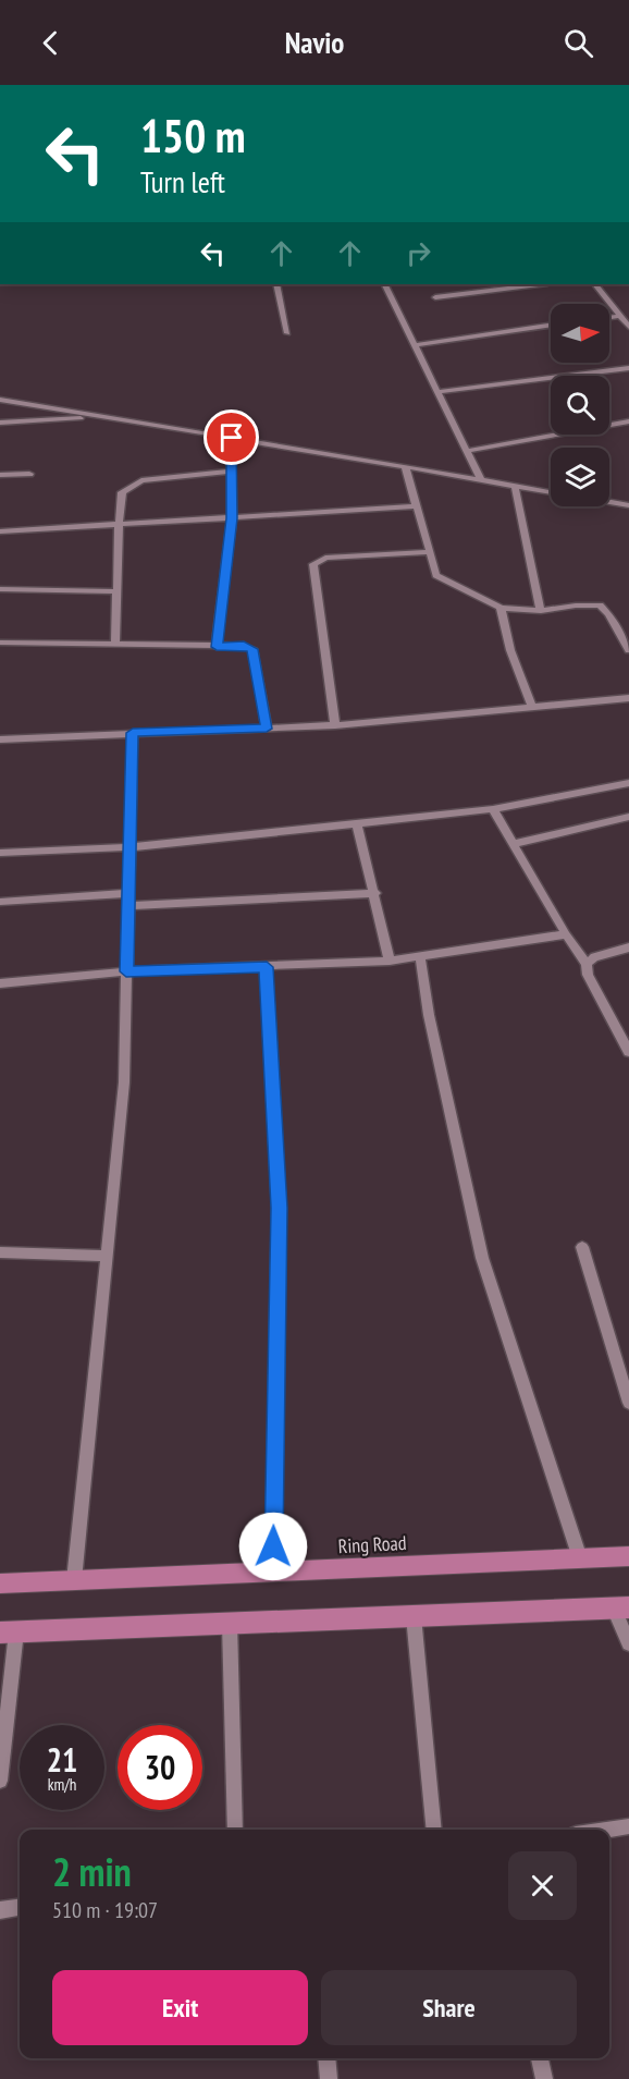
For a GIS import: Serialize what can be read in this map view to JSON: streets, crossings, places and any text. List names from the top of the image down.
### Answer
{
  "streets": {
    "main road": ["Ring Road"]
  },
  "north": "right",
  "page": {
    "header": "Navio",
    "turn": ["150 m", "Turn left"],
    "speed": "21 km/h",
    "limit": "30",
    "heading": ["2 min", "510 m · 19:07"],
    "buttons": ["Exit", "Share"]
  }
}
